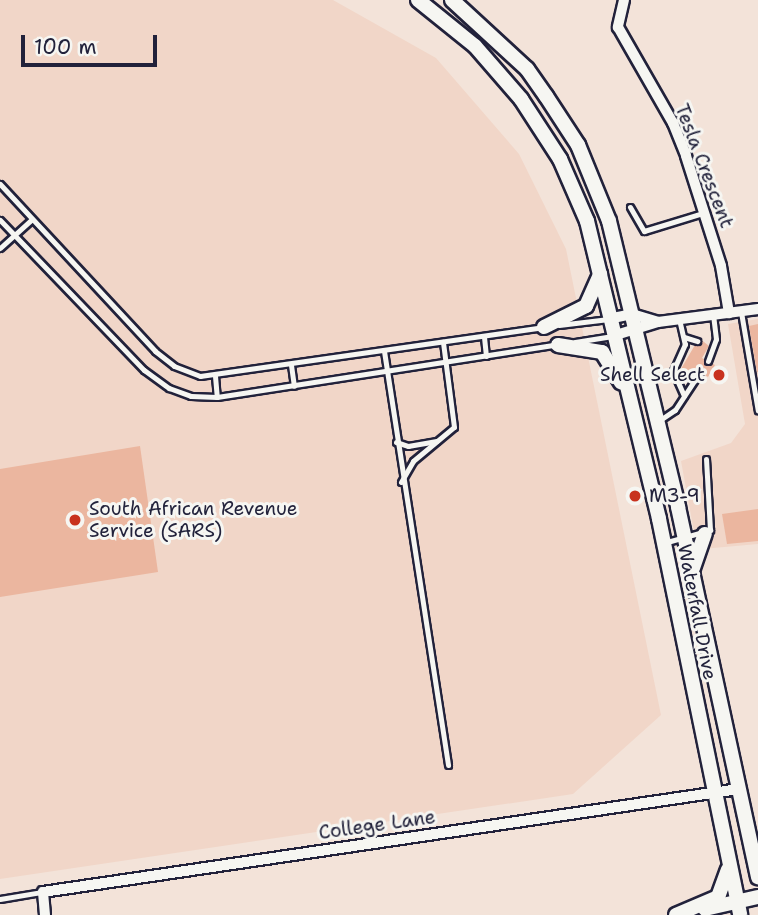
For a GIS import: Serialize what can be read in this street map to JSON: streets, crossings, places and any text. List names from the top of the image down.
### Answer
{
  "streets": {
    "main road": ["Waterfall Drive"],
    "street": ["Tesla Crescent", "College Lane"]
  },
  "crossings": [
    ["Waterfall Drive", "College Lane"]
  ],
  "places": ["Shell Select", "M3-9", "South African Revenue Service (SARS)"],
  "scale_bar": "100 m"
}
